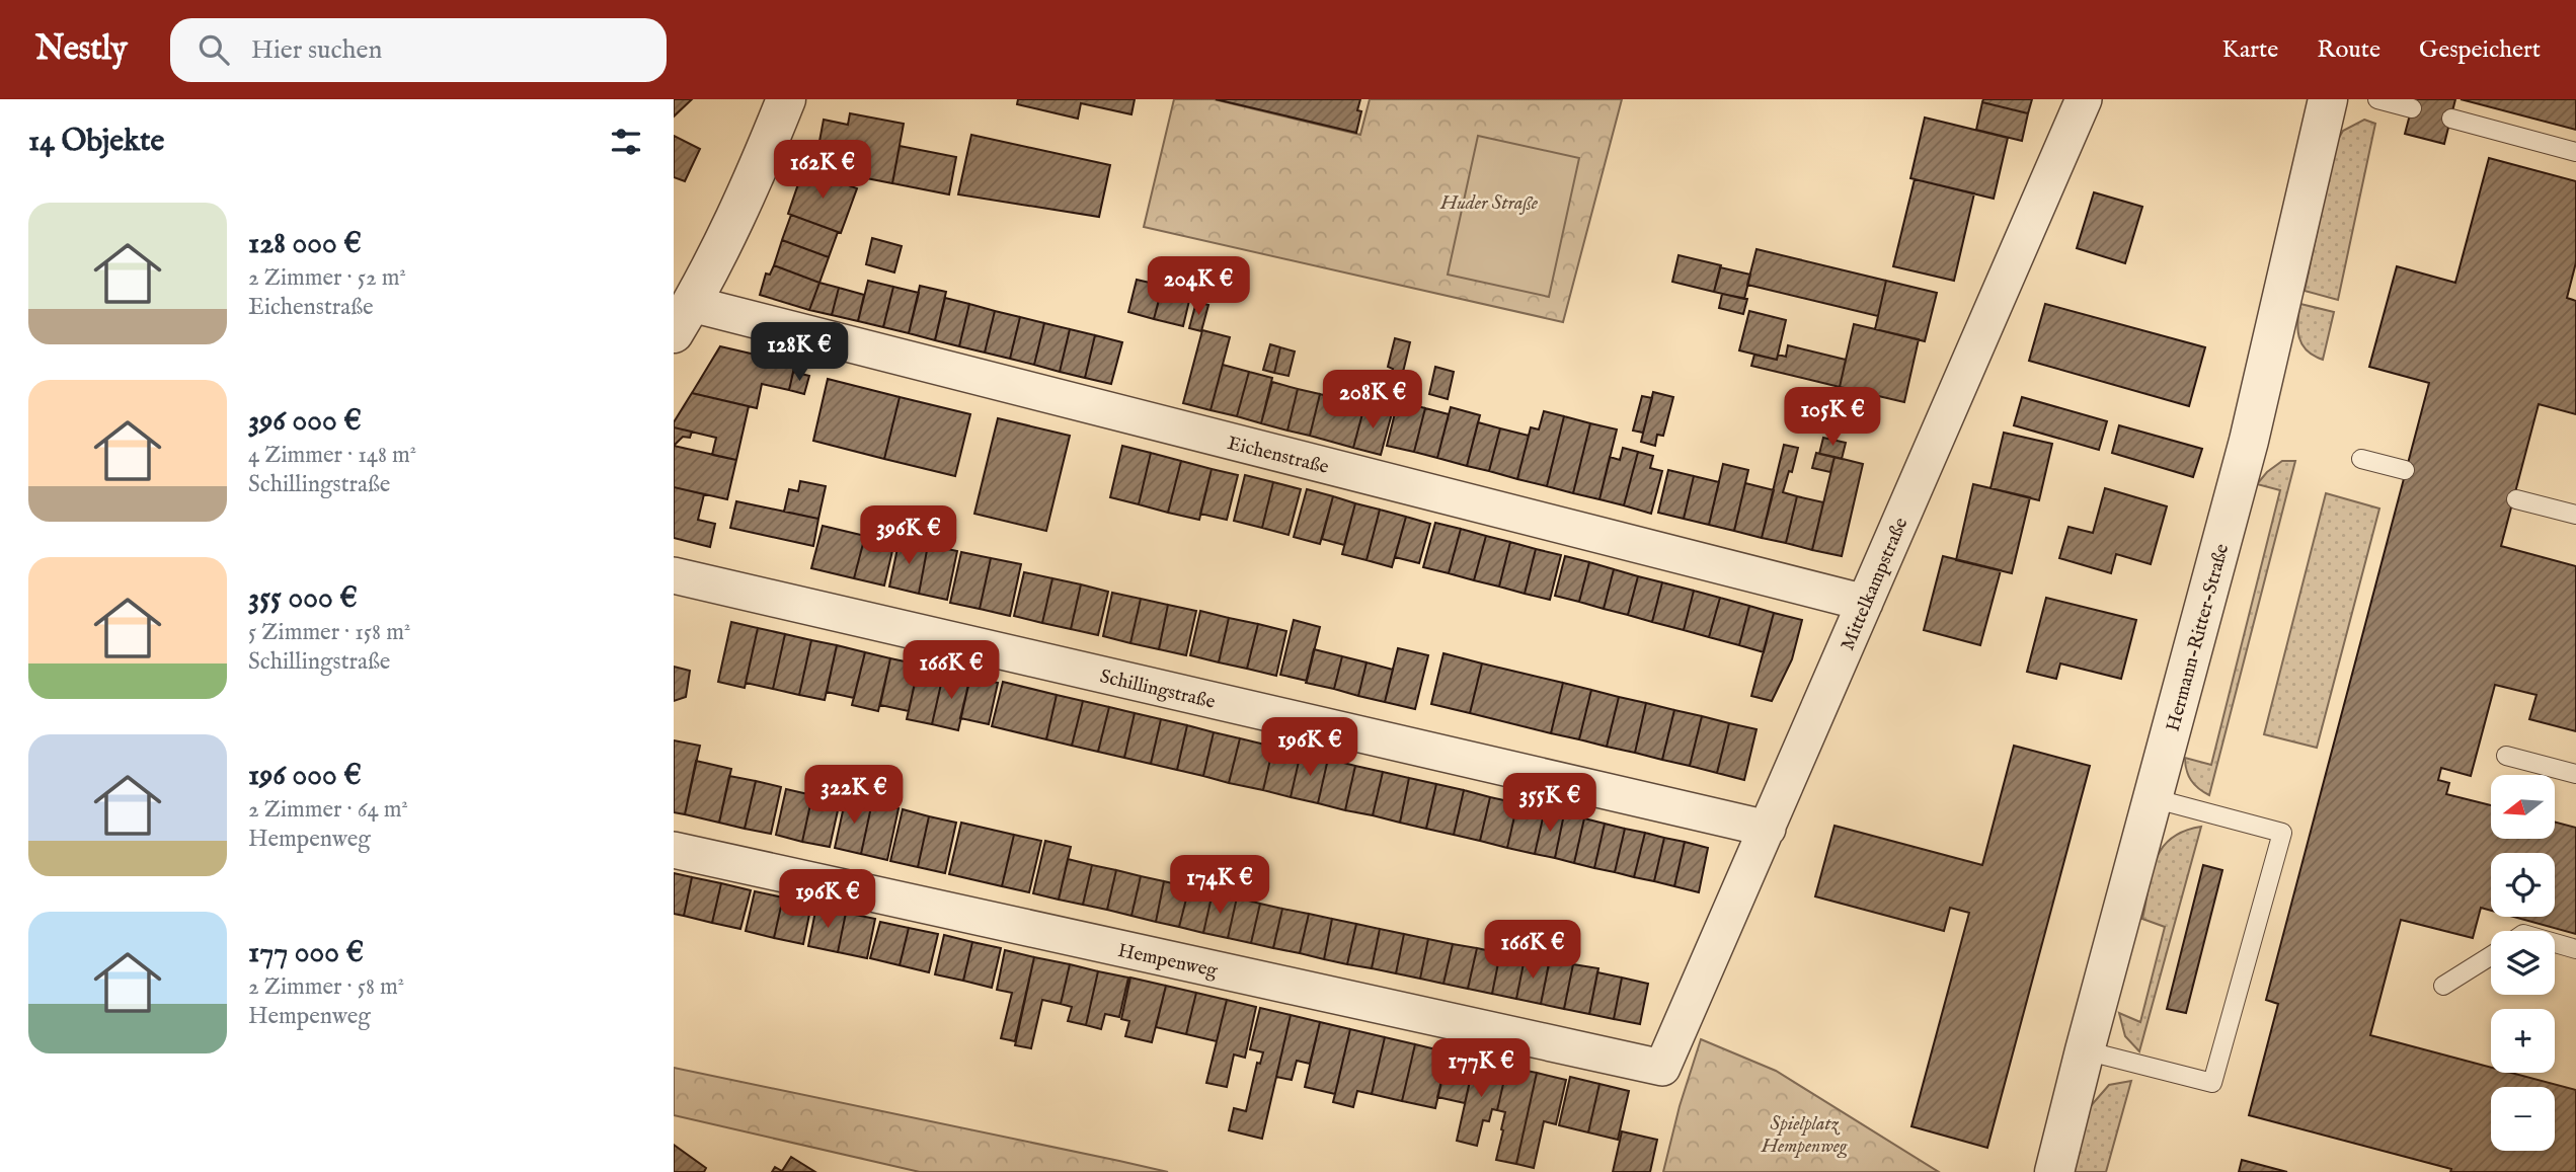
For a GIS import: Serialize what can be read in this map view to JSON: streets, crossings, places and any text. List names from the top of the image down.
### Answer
{
  "streets": {
    "street": [
      "Eichenstraße",
      "Mittelkampstraße",
      "Hermann-Ritter-Straße",
      "Schillingstraße",
      "Hempenweg"
    ]
  },
  "crossings": [
    ["Eichenstraße", "Mittelkampstraße"],
    ["Mittelkampstraße", "Schillingstraße"],
    ["Mittelkampstraße", "Hempenweg"]
  ],
  "parks": ["Huder Straße", "Spielplatz Hempenweg"],
  "north": "left",
  "page": {
    "header": "Nestly",
    "search": "Hier suchen",
    "nav": ["Karte", "Route", "Gespeichert"],
    "heading": "14 Objekte",
    "price": [
      "162K €",
      "204K €",
      "128K €",
      "208K €",
      "105K €",
      "396K €",
      "166K €",
      "196K €",
      "322K €",
      "355K €",
      "174K €",
      "196K €",
      "166K €",
      "177K €"
    ],
    "list": [
      {
        "name": "128 000 €",
        "note": "2 Zimmer · 52 m² · Eichenstraße"
      },
      {
        "name": "396 000 €",
        "note": "4 Zimmer · 148 m² · Schillingstraße"
      },
      {
        "name": "355 000 €",
        "note": "5 Zimmer · 158 m² · Schillingstraße"
      },
      {
        "name": "196 000 €",
        "note": "2 Zimmer · 64 m² · Hempenweg"
      },
      {
        "name": "177 000 €",
        "note": "2 Zimmer · 58 m² · Hempenweg"
      }
    ],
    "map_buttons": ["+", "−"]
  }
}
